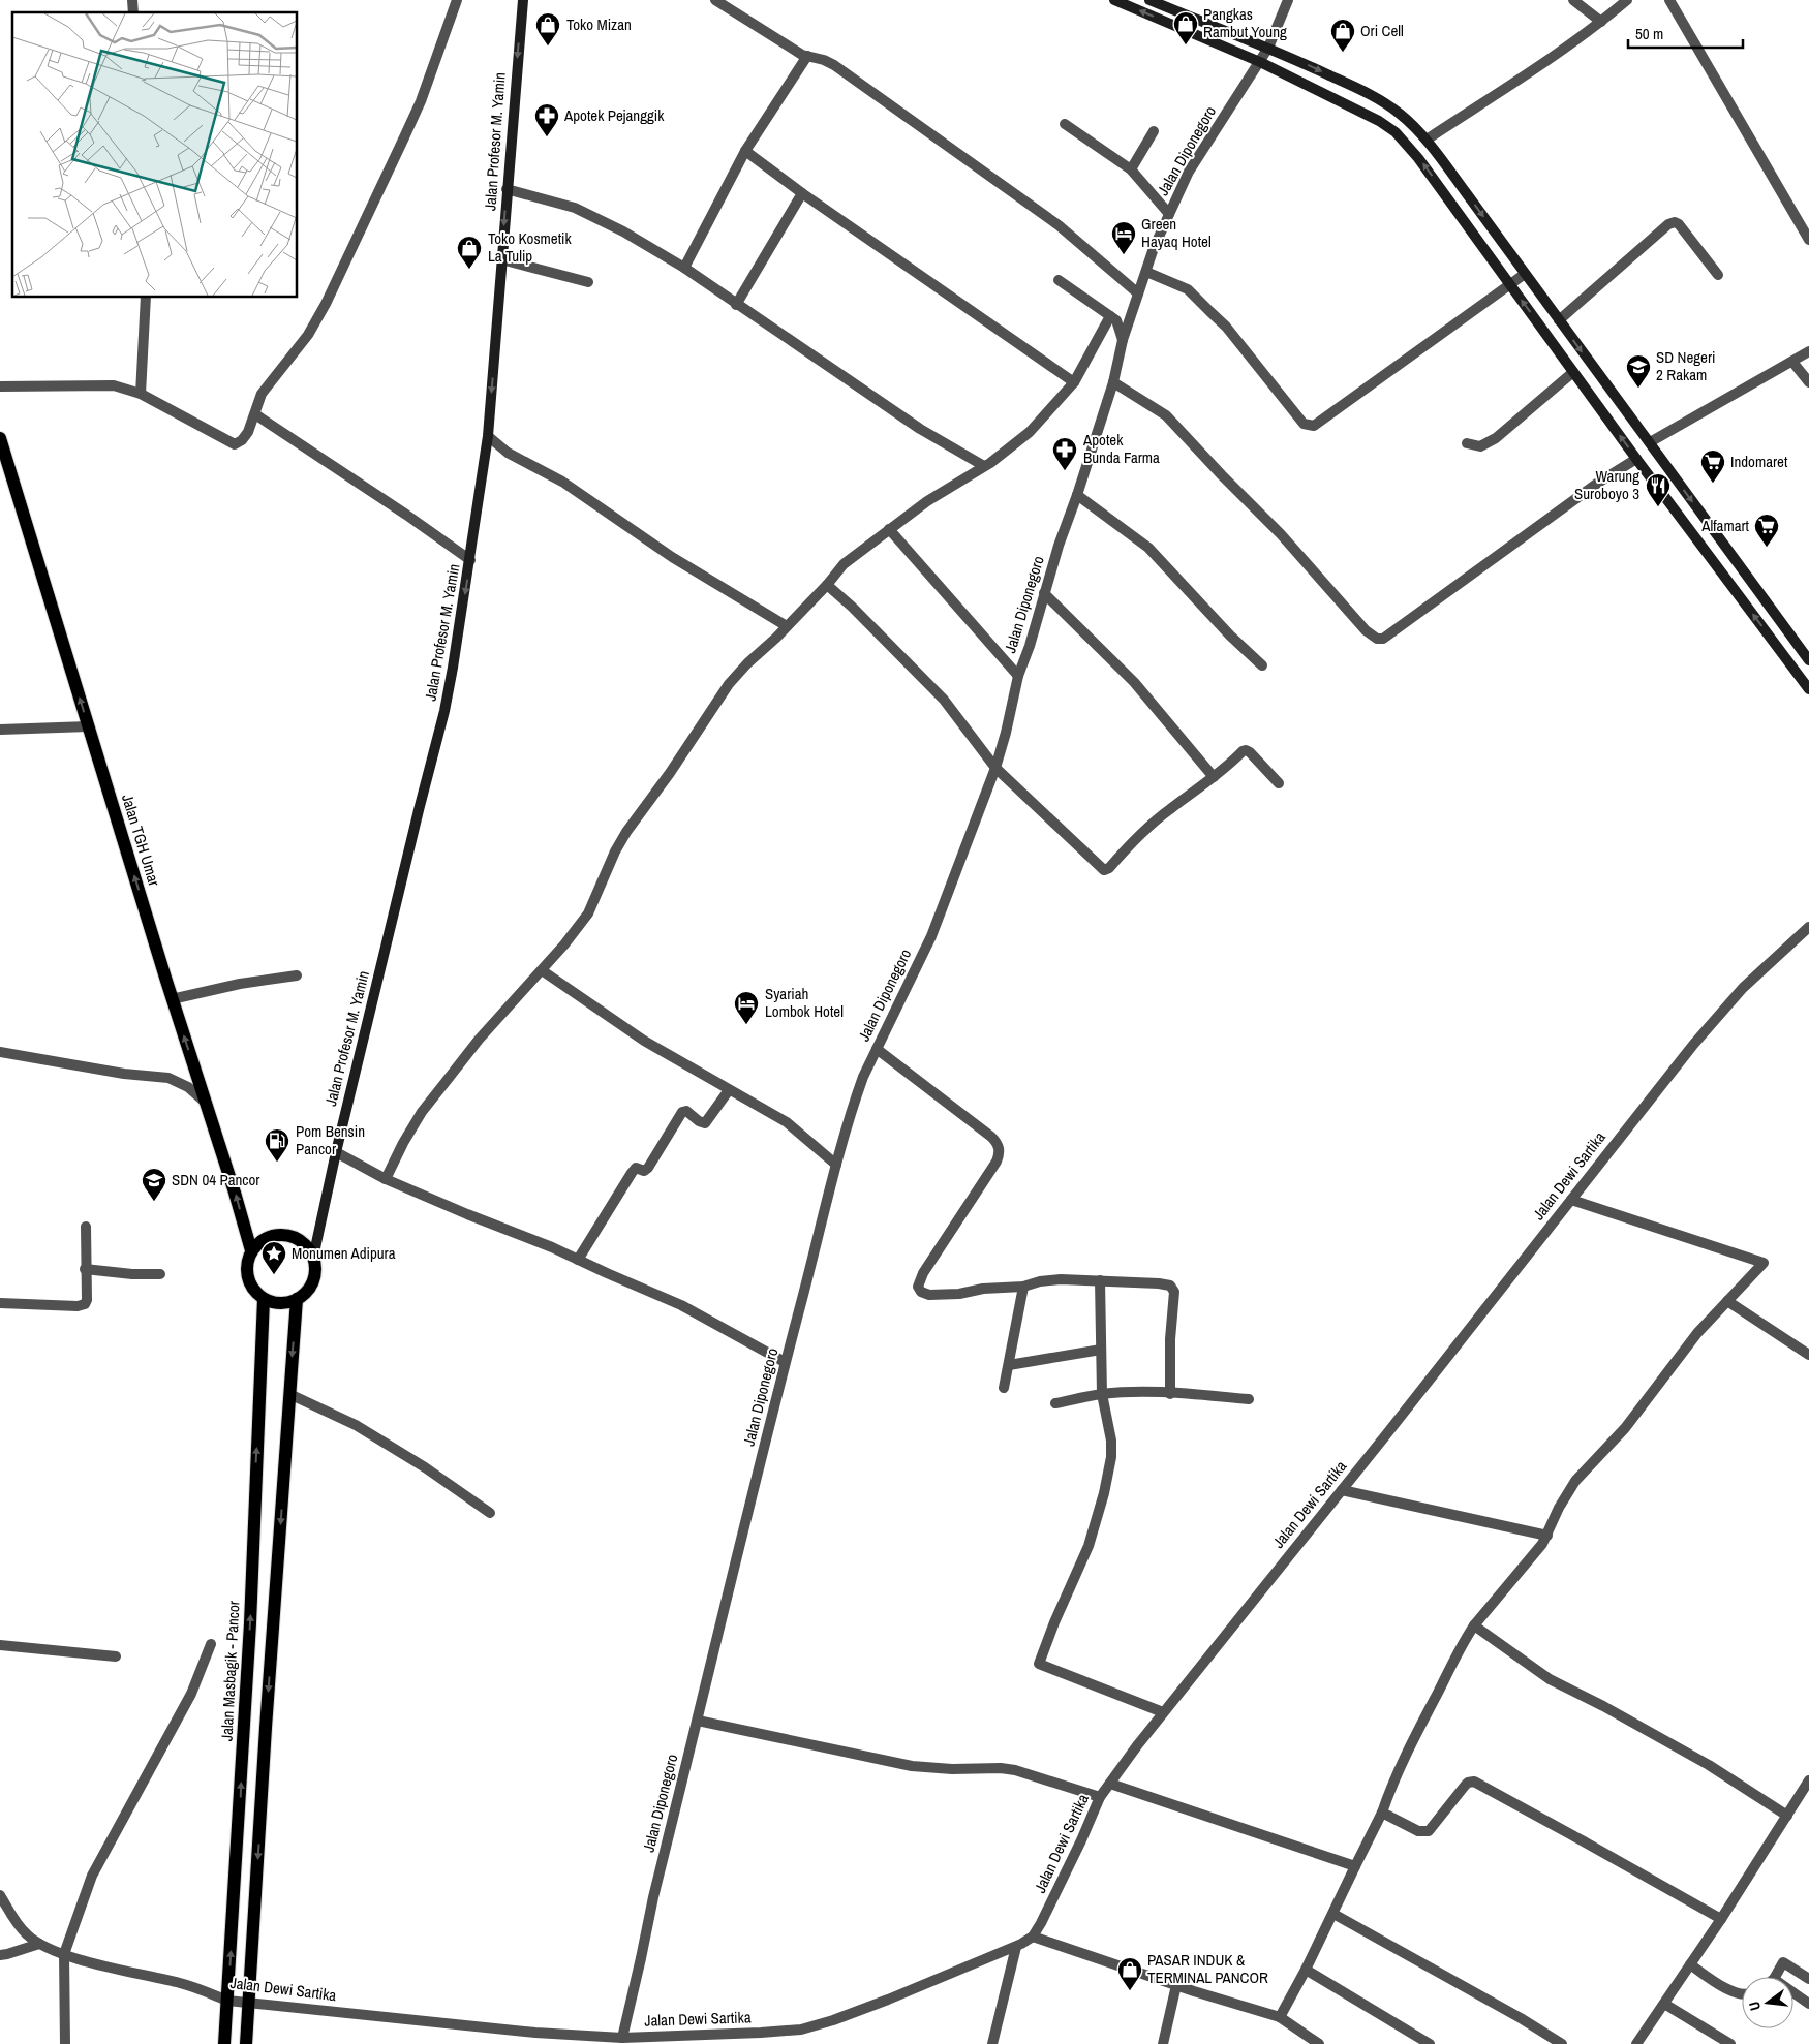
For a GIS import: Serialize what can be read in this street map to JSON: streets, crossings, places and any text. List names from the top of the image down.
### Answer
{
  "streets": {
    "main road": ["Jalan Profesor M. Yamin", "Jalan TGH Umar", "Jalan Masbagik - Pancor"],
    "street": ["Jalan Diponegoro", "Jalan Dewi Sartika"]
  },
  "crossings": [
    ["Jalan Profesor M. Yamin", "Jalan TGH Umar"],
    ["Jalan Profesor M. Yamin", "Jalan Masbagik - Pancor"],
    ["Jalan Diponegoro", "Jalan Dewi Sartika"],
    ["Jalan TGH Umar", "Jalan Masbagik - Pancor"],
    ["Jalan Dewi Sartika", "Jalan Masbagik - Pancor"]
  ],
  "one_way": ["Jalan Profesor M. Yamin", "Jalan TGH Umar"],
  "places": {
    "shop": [
      "Pangkas Rambut Young",
      "Toko Mizan",
      "Ori Cell",
      "Toko Kosmetik La Tulip",
      "PASAR INDUK & TERMINAL PANCOR"
    ],
    "pharmacy": ["Apotek Pejanggik", "Apotek Bunda Farma"],
    "hotel": ["Green Hayaq Hotel", "Syariah Lombok Hotel"],
    "school or university": ["SD Negeri 2 Rakam", "SDN 04 Pancor"],
    "supermarket": ["Indomaret", "Alfamart"],
    "restaurant": ["Warung Suroboyo 3"],
    "fuel station": ["Pom Bensin Pancor"],
    "place": ["Monumen Adipura"]
  },
  "scale_bar": "50 m",
  "north": "left"
}
